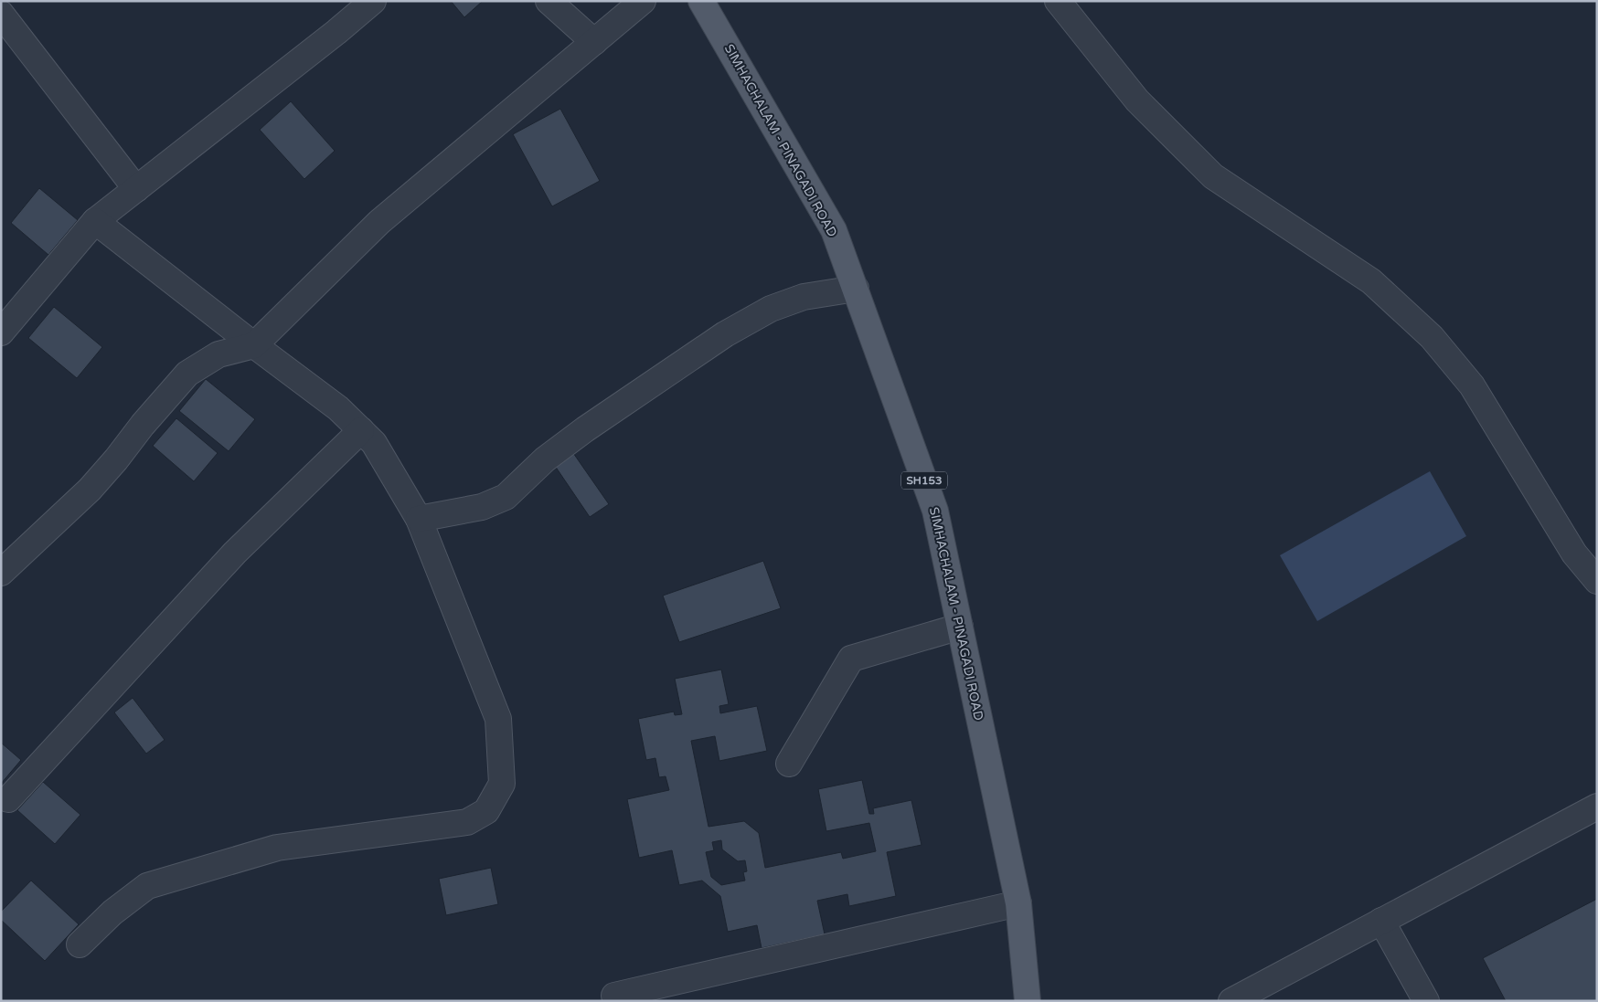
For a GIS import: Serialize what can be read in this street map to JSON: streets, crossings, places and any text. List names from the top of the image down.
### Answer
{
  "streets": {
    "main road": ["SIMHACHALAM - PINAGADI ROAD", "SH153"]
  }
}
